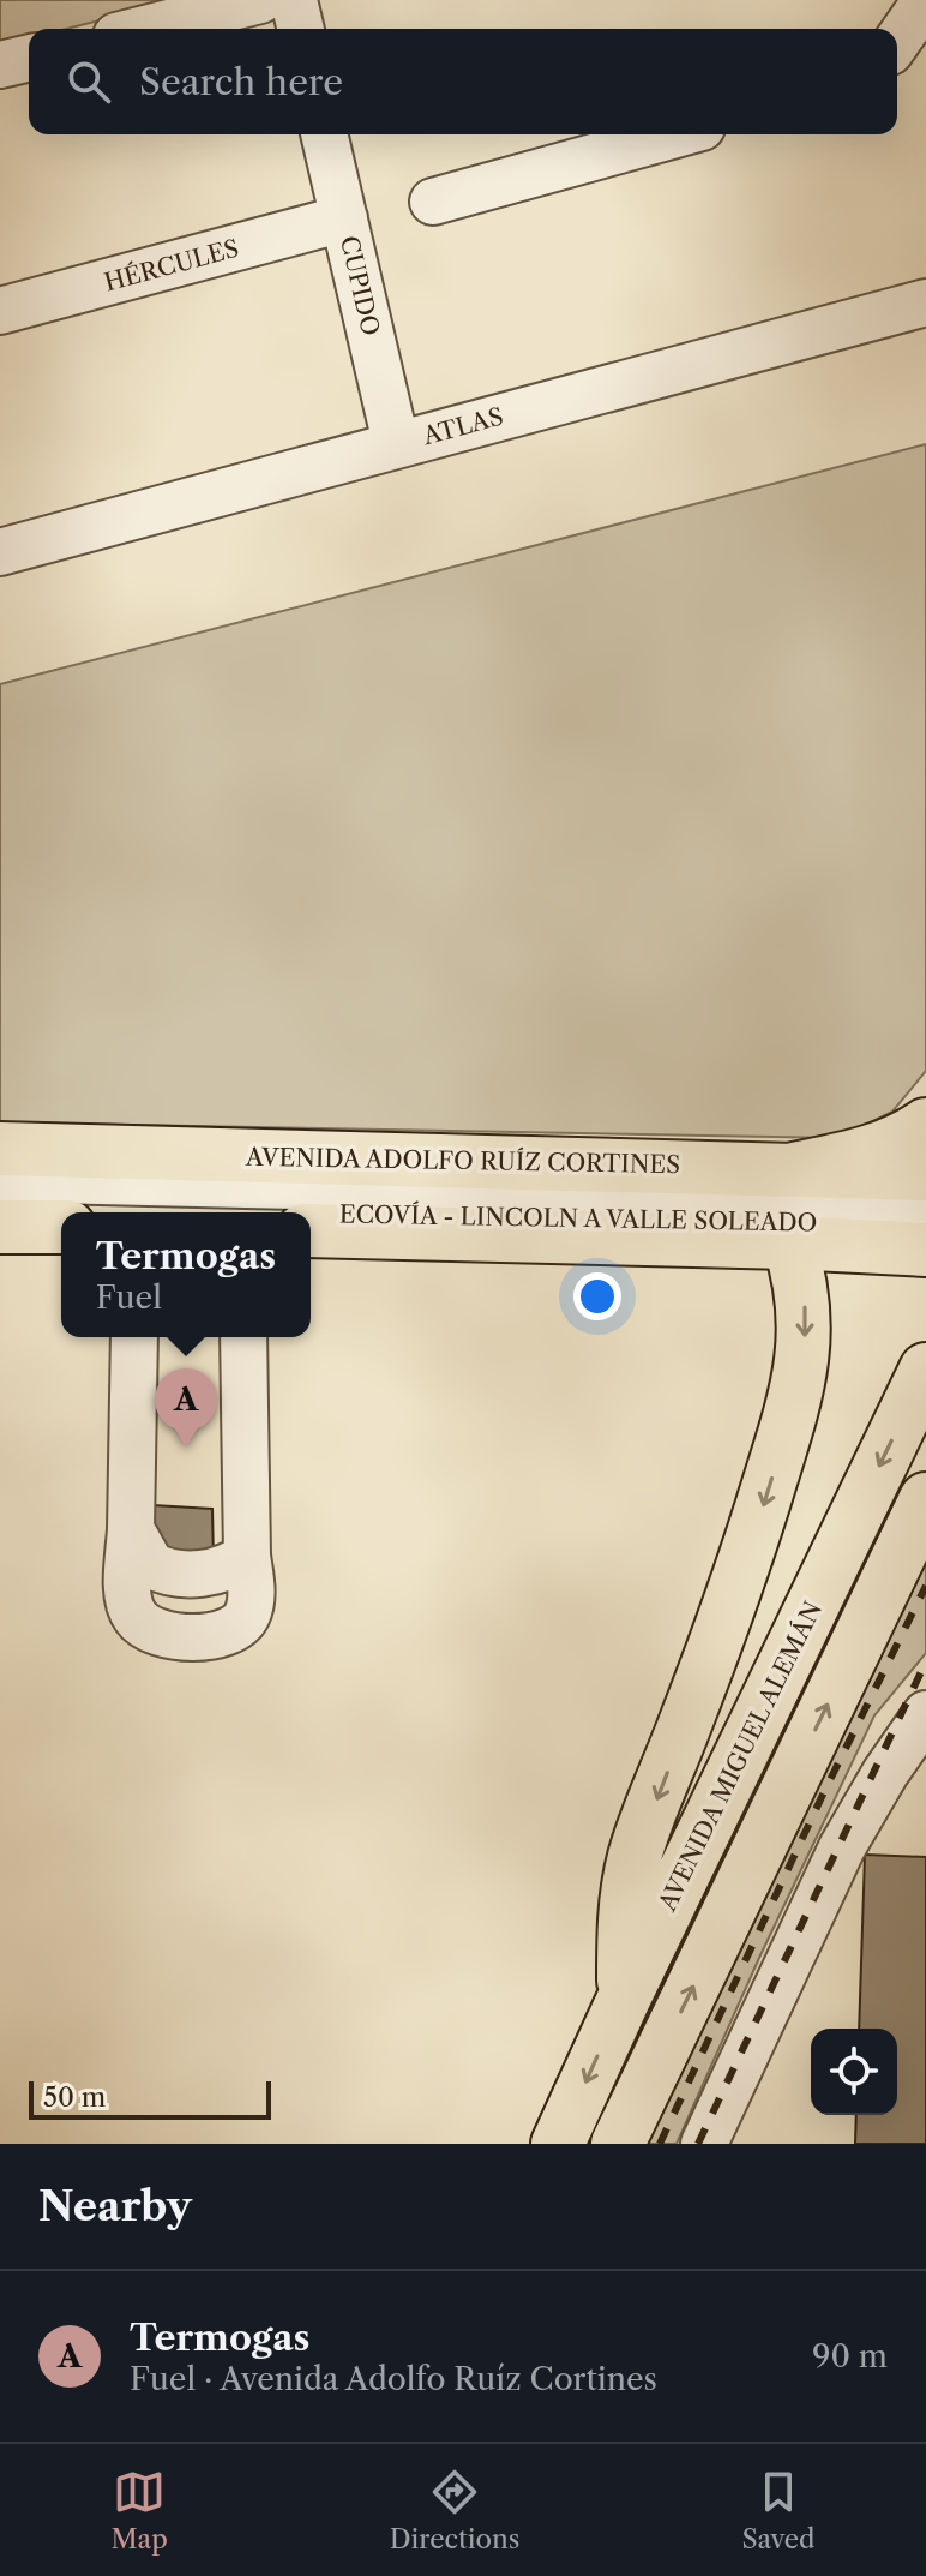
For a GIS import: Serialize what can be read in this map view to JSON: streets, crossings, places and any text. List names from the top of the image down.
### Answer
{
  "streets": {
    "main road": ["AVENIDA ADOLFO RUÍZ CORTINES", "AVENIDA MIGUEL ALEMÁN"],
    "street": [
      "HÉRCULES",
      "CUPIDO",
      "ATLAS",
      "ECOVÍA - LINCOLN A VALLE SOLEADO"
    ]
  },
  "crossings": [
    ["HÉRCULES", "CUPIDO"],
    ["CUPIDO", "ATLAS"]
  ],
  "scale_bar": "50 m",
  "page": {
    "search": "Search here",
    "popup": ["Termogas", "Fuel"],
    "pins": "A",
    "scale": "50 m",
    "heading": "Nearby",
    "list": [
      {
        "mark": "A",
        "name": "Termogas",
        "note": "Fuel · Avenida Adolfo Ruíz Cortines",
        "value": "90 m"
      }
    ],
    "nav": ["Map", "Directions", "Saved"]
  }
}
